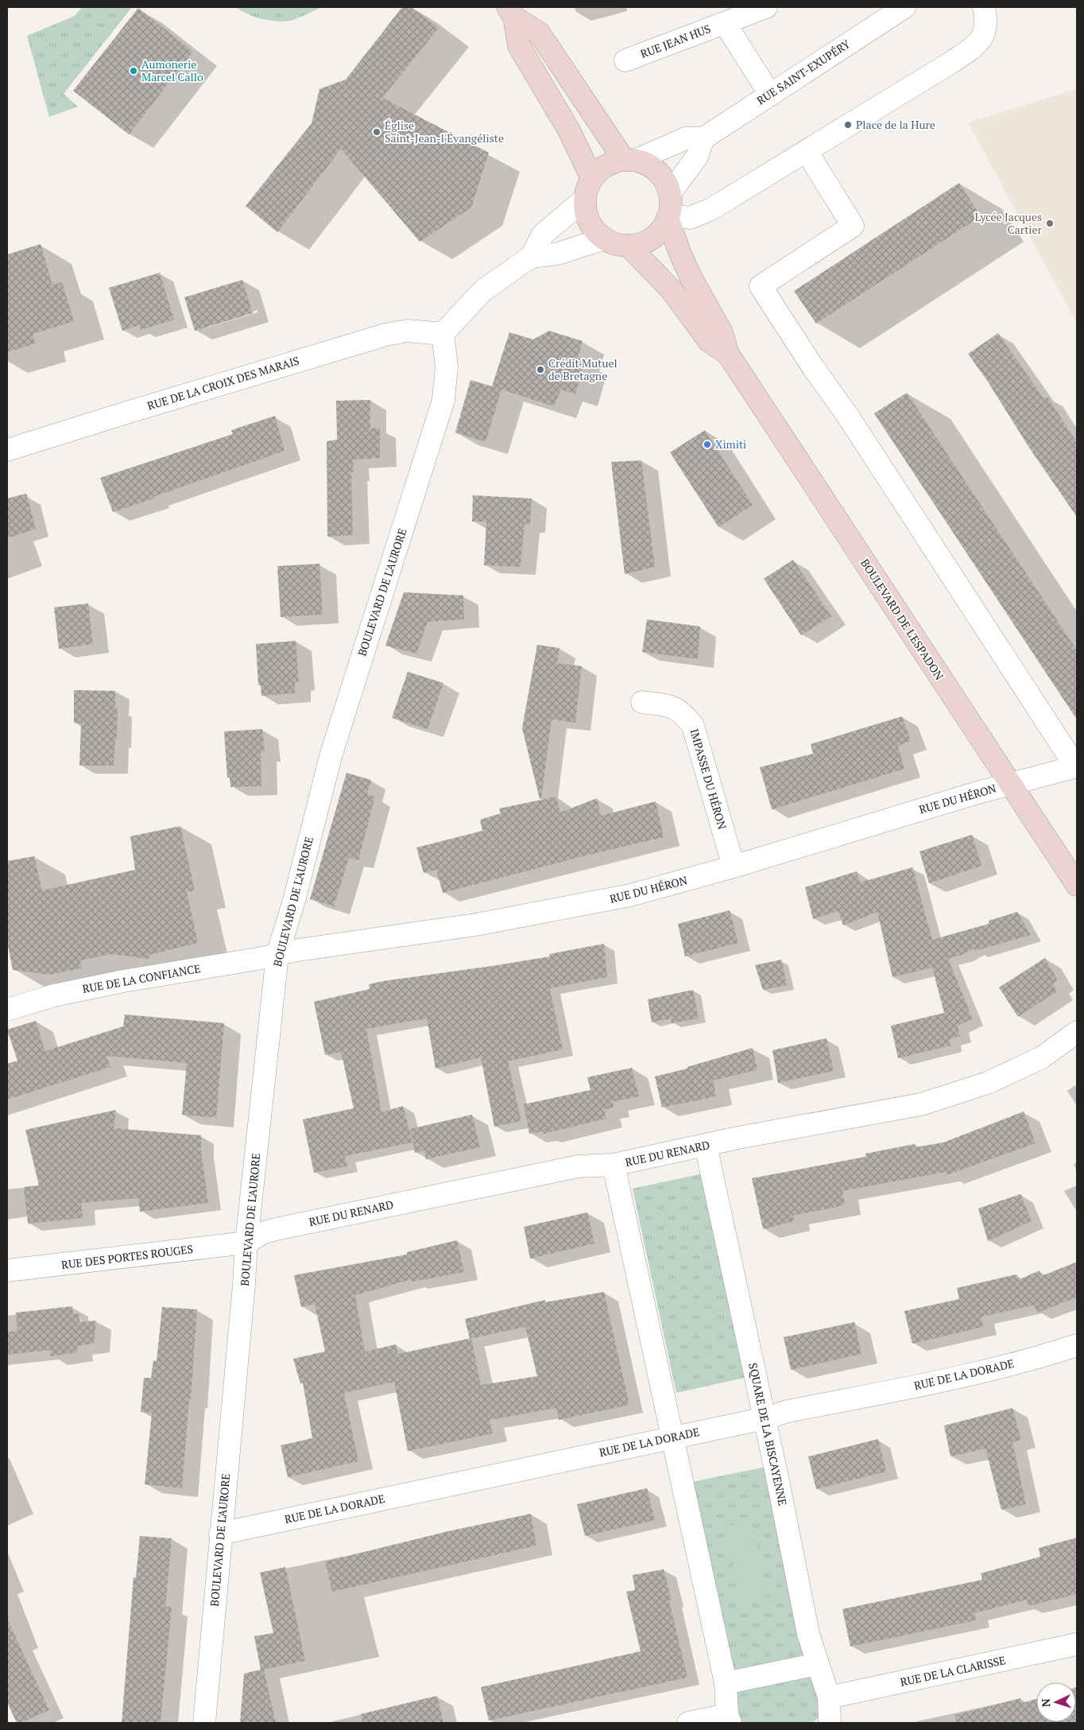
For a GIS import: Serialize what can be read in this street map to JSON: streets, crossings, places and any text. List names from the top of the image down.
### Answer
{
  "streets": {
    "street": [
      "RUE JEAN HUS",
      "RUE SAINT-EXUPÉRY",
      "RUE DE LA CROIX DES MARAIS",
      "BOULEVARD DE L'AURORE",
      "BOULEVARD DE L'ESPADON",
      "IMPASSE DU HÉRON",
      "RUE DU HÉRON",
      "RUE DE LA CONFIANCE",
      "RUE DU RENARD",
      "RUE DES PORTES ROUGES",
      "RUE DE LA DORADE",
      "SQUARE DE LA BISCAYENNE",
      "RUE DE LA CLARISSE"
    ]
  },
  "crossings": [
    ["RUE JEAN HUS", "RUE SAINT-EXUPÉRY"],
    ["RUE DE LA CROIX DES MARAIS", "BOULEVARD DE L'AURORE"],
    ["BOULEVARD DE L'AURORE", "RUE DU HÉRON"],
    ["BOULEVARD DE L'AURORE", "RUE DE LA CONFIANCE"],
    ["BOULEVARD DE L'AURORE", "RUE DU RENARD"],
    ["BOULEVARD DE L'AURORE", "RUE DES PORTES ROUGES"],
    ["BOULEVARD DE L'AURORE", "RUE DE LA DORADE"],
    ["BOULEVARD DE L'ESPADON", "RUE DU HÉRON"],
    ["IMPASSE DU HÉRON", "RUE DU HÉRON"],
    ["RUE DU HÉRON", "RUE DE LA CONFIANCE"],
    ["RUE DU RENARD", "RUE DES PORTES ROUGES"],
    ["RUE DU RENARD", "SQUARE DE LA BISCAYENNE"],
    ["RUE DE LA DORADE", "SQUARE DE LA BISCAYENNE"],
    ["SQUARE DE LA BISCAYENNE", "RUE DE LA CLARISSE"]
  ],
  "places": [
    "Aumonerie Marcel Callo",
    "Place de la Hure",
    "Église Saint-Jean-l'Évangéliste",
    "Lycée Jacques Cartier",
    "Crédit Mutuel de Bretagne",
    "Ximiti"
  ],
  "north": "left"
}
